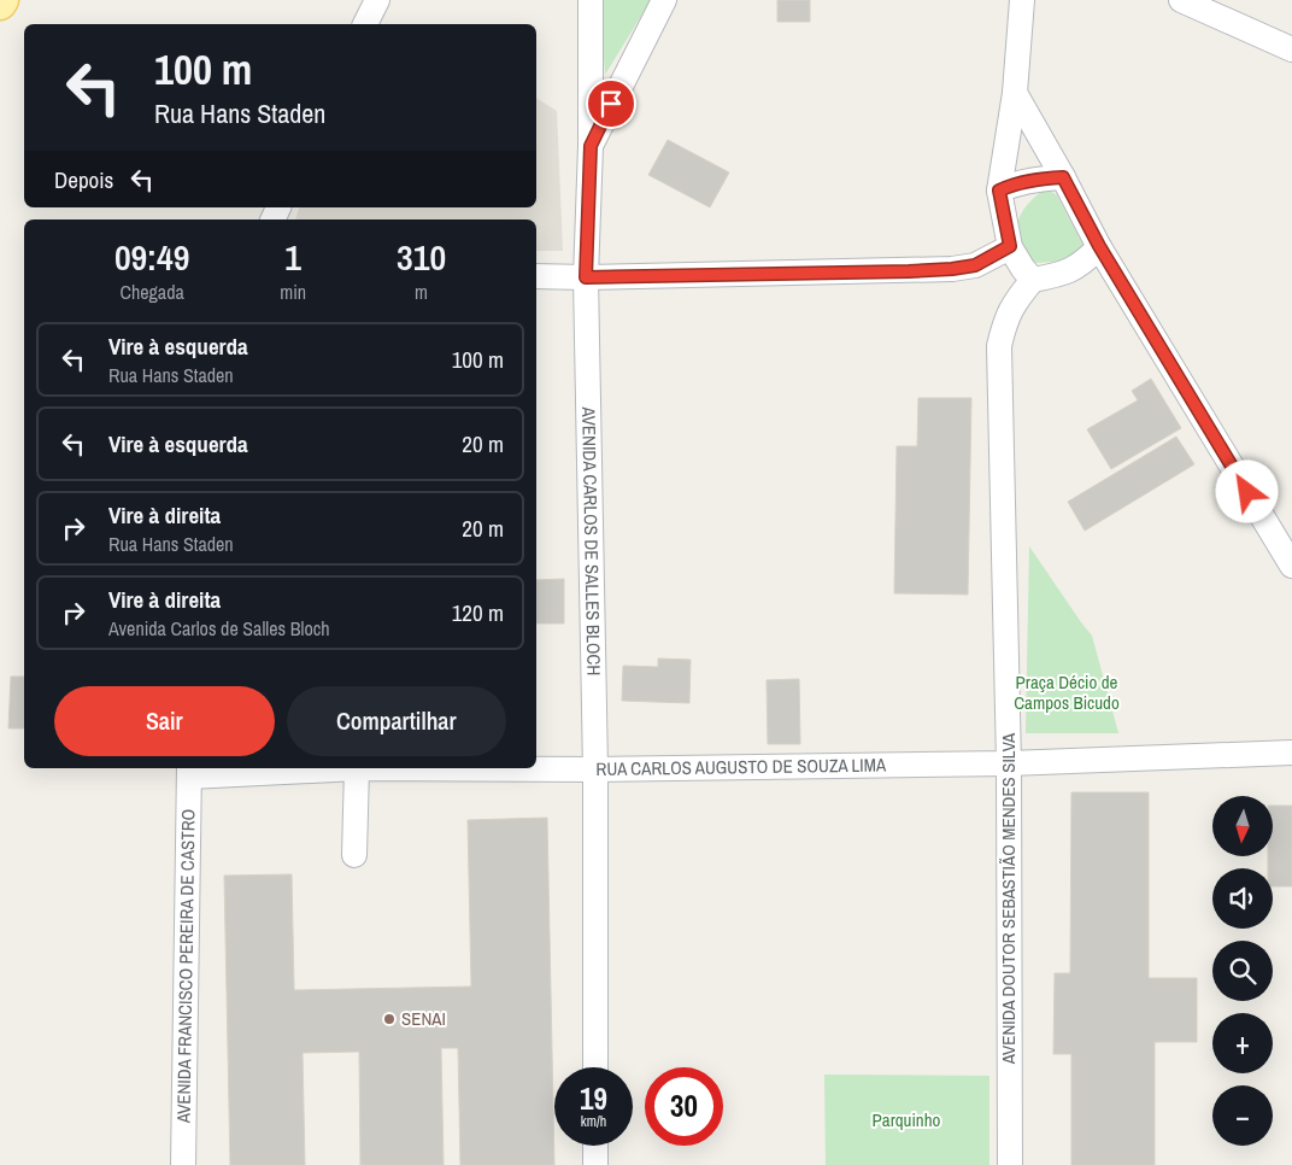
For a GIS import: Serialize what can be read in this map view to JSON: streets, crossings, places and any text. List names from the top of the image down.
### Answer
{
  "streets": {
    "street": [
      "AVENIDA CARLOS DE SALLES BLOCH",
      "RUA CARLOS AUGUSTO DE SOUZA LIMA",
      "AVENIDA DOUTOR SEBASTIÃO MENDES SILVA",
      "AVENIDA FRANCISCO PEREIRA DE CASTRO"
    ]
  },
  "crossings": [
    ["AVENIDA CARLOS DE SALLES BLOCH", "RUA CARLOS AUGUSTO DE SOUZA LIMA"],
    ["RUA CARLOS AUGUSTO DE SOUZA LIMA", "AVENIDA DOUTOR SEBASTIÃO MENDES SILVA"],
    ["RUA CARLOS AUGUSTO DE SOUZA LIMA", "AVENIDA FRANCISCO PEREIRA DE CASTRO"]
  ],
  "parks": ["Praça Décio de Campos Bicudo", "Parquinho"],
  "places": ["SENAI"],
  "north": "bottom",
  "page": {
    "turn": ["100 m", "Rua Hans Staden"],
    "then": "Depois",
    "eta": [
      "09:49",
      "Chegada",
      "1",
      "min",
      "310",
      "m"
    ],
    "list": [
      {
        "name": "Vire à esquerda",
        "note": "Rua Hans Staden",
        "value": "100 m"
      },
      {
        "name": "Vire à esquerda",
        "value": "20 m"
      },
      {
        "name": "Vire à direita",
        "note": "Rua Hans Staden",
        "value": "20 m"
      },
      {
        "name": "Vire à direita",
        "note": "Avenida Carlos de Salles Bloch",
        "value": "120 m"
      }
    ],
    "buttons": ["Sair", "Compartilhar"],
    "map_buttons": ["+", "−"],
    "speed": "19 km/h",
    "limit": "30"
  }
}
